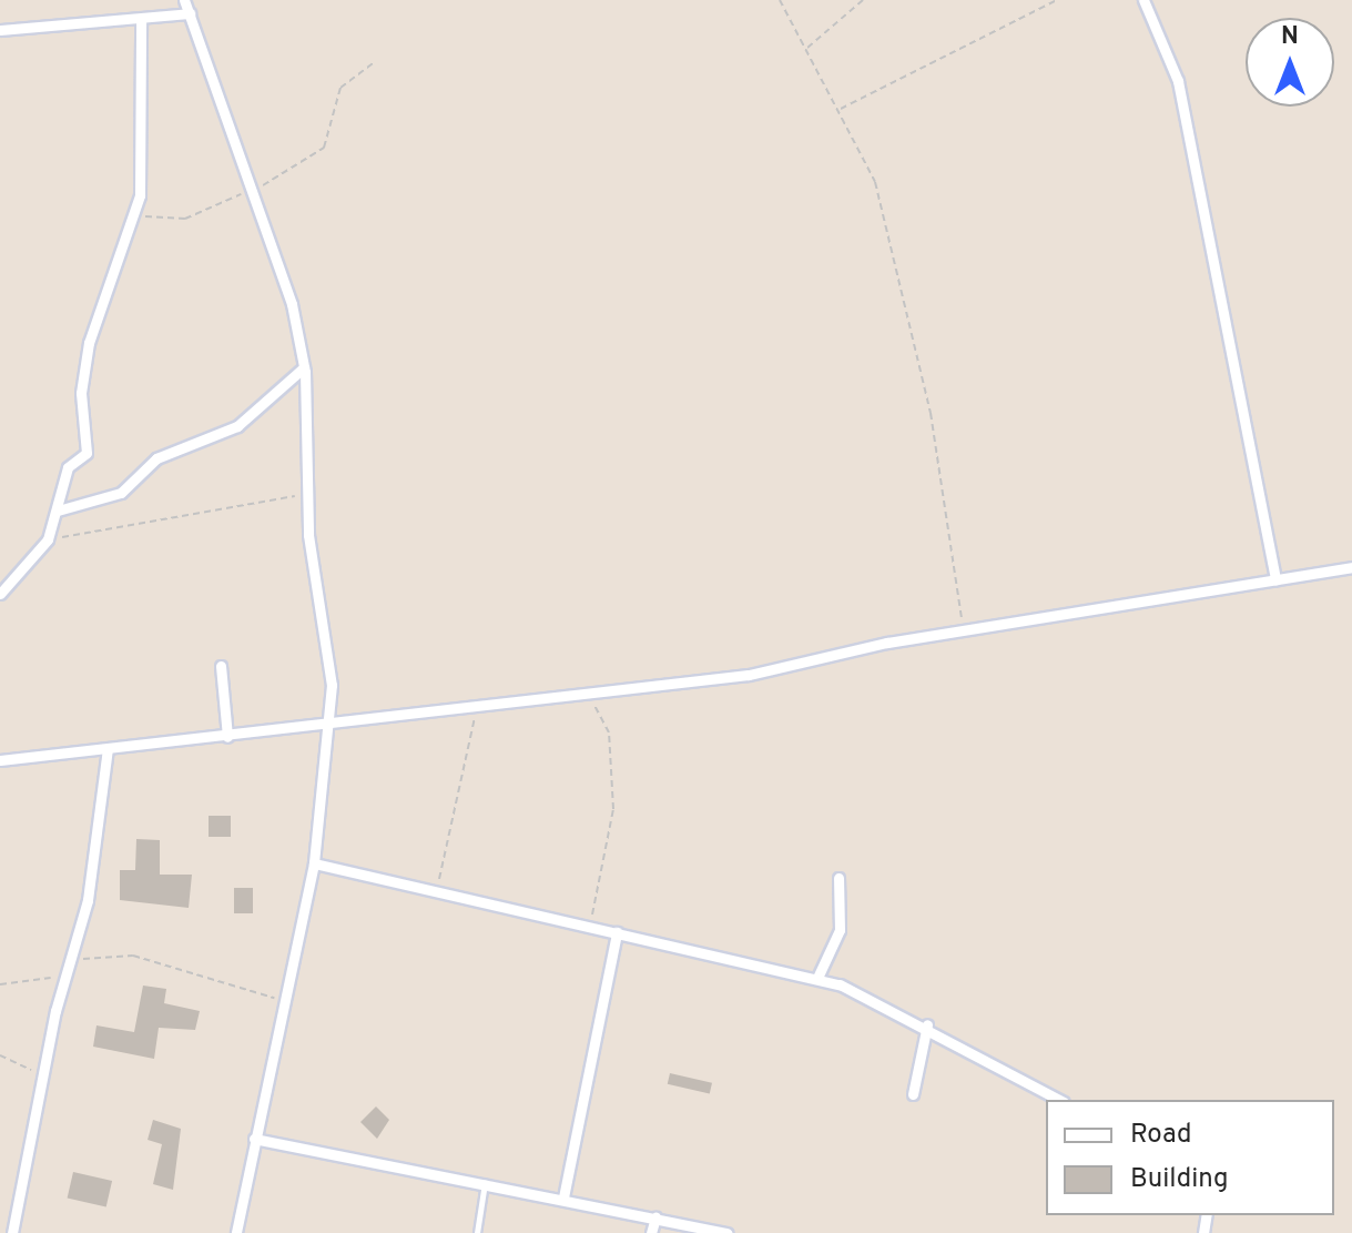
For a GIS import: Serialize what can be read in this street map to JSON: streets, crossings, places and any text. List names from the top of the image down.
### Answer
{
  "legend": ["Road", "Building"],
  "north": "top"
}
